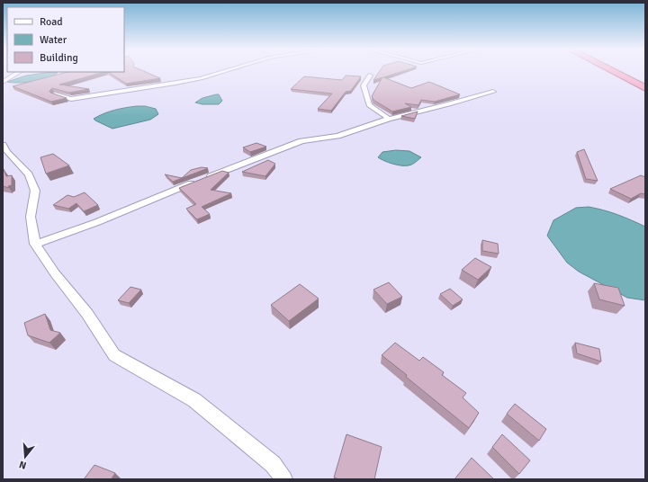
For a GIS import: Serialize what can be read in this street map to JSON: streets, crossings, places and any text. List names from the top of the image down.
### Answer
{
  "legend": ["Road", "Water", "Building"],
  "north": "bottom"
}
